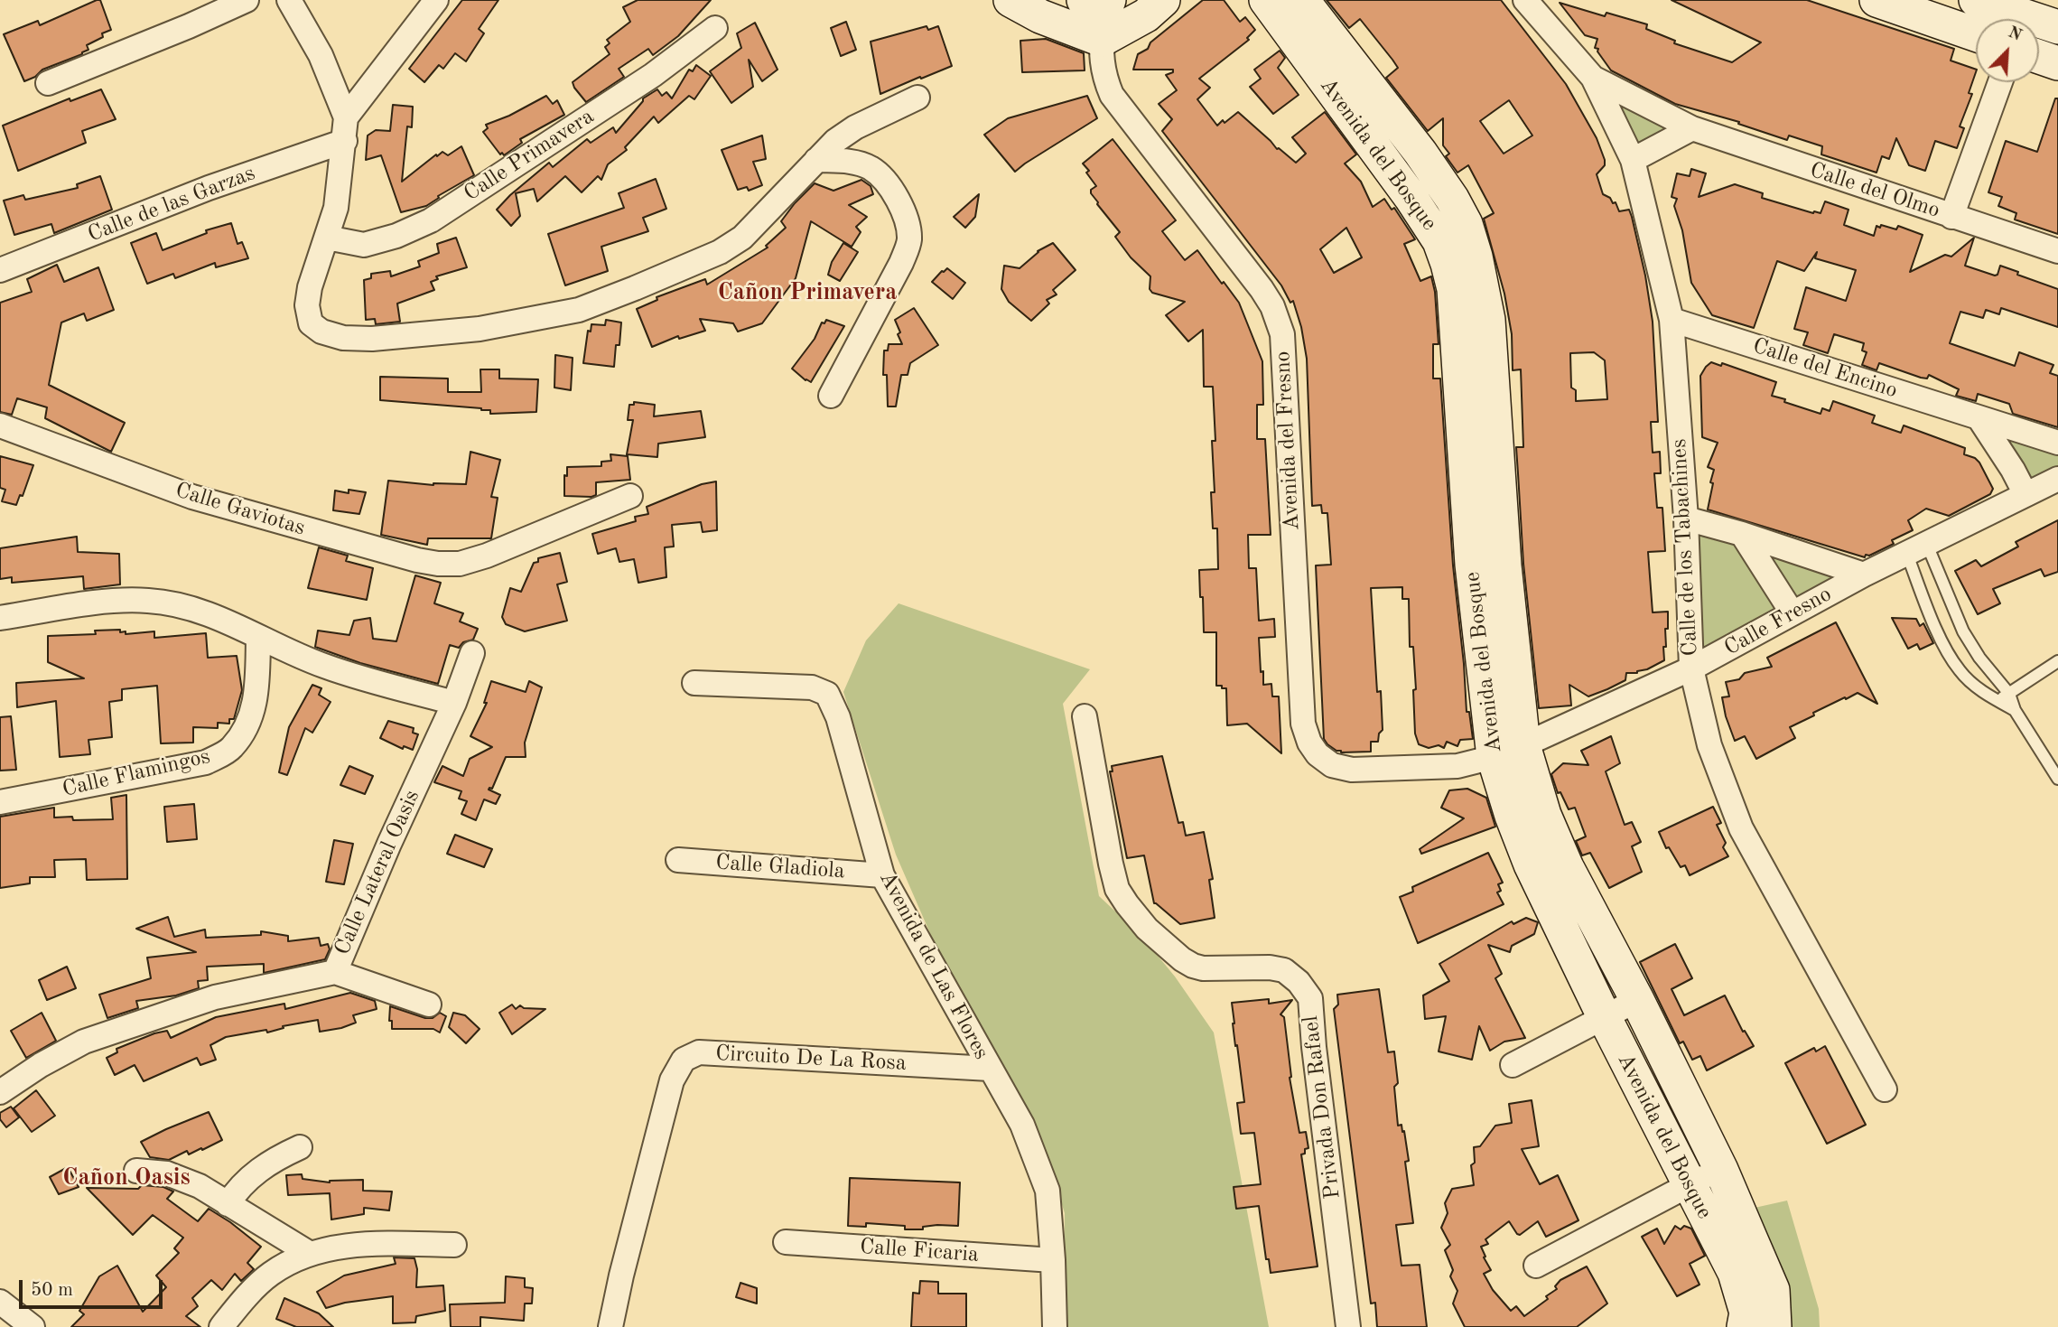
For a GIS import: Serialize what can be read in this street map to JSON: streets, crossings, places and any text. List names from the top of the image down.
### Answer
{
  "streets": {
    "street": [
      "Avenida del Bosque",
      "Calle Primavera",
      "Calle del Olmo",
      "Calle de las Garzas",
      "Calle del Encino",
      "Avenida del Fresno",
      "Calle Gaviotas",
      "Calle de los Tabachines",
      "Calle Fresno",
      "Calle Flamingos",
      "Calle Gladiola",
      "Calle Lateral Oasis",
      "Avenida de Las Flores",
      "Circuito De La Rosa",
      "Privada Don Rafael",
      "Calle Ficaria"
    ]
  },
  "crossings": [
    ["Avenida del Bosque", "Avenida del Fresno"],
    ["Avenida del Bosque", "Calle Fresno"],
    ["Calle del Olmo", "Calle de los Tabachines"],
    ["Calle del Encino", "Calle de los Tabachines"],
    ["Avenida del Fresno", "Calle Fresno"],
    ["Calle de los Tabachines", "Calle Fresno"],
    ["Calle Gladiola", "Avenida de Las Flores"],
    ["Avenida de Las Flores", "Circuito De La Rosa"],
    ["Avenida de Las Flores", "Calle Ficaria"]
  ],
  "districts": ["Cañon Primavera", "Cañon Oasis"],
  "scale_bar": "50 m",
  "north": "top right"
}
